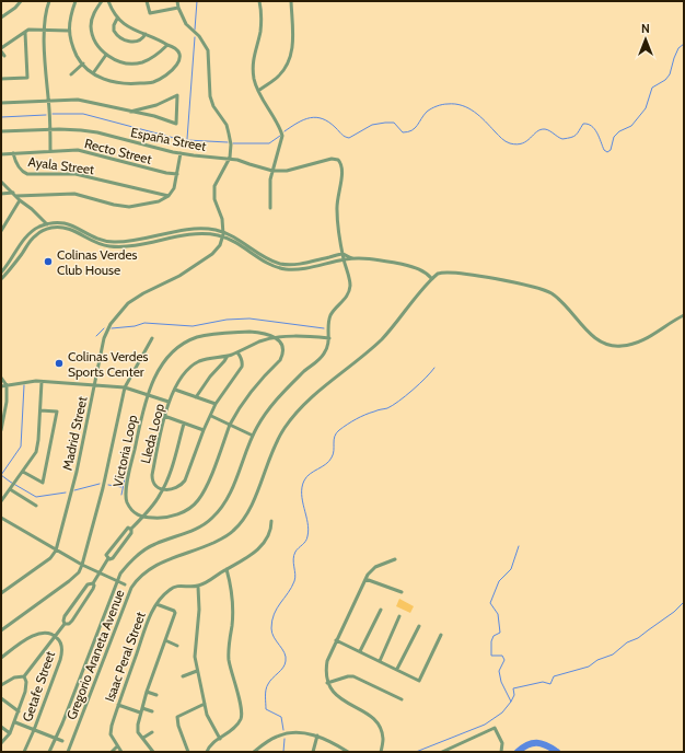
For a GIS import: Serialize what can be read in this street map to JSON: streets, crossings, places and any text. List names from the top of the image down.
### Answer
{
  "streets": {
    "street": [
      "España Street",
      "Recto Street",
      "Ayala Street",
      "Madrid Street",
      "Lleda Loop",
      "Victoria Loop",
      "Gregorio Araneta Avenue",
      "Isaac Peral Street",
      "Getafe Street"
    ]
  },
  "crossings": [
    ["España Street", "Madrid Street"],
    ["Recto Street", "Ayala Street"],
    ["Lleda Loop", "Victoria Loop"]
  ],
  "places": ["Colinas Verdes Club House", "Colinas Verdes Sports Center"],
  "north": "top"
}
